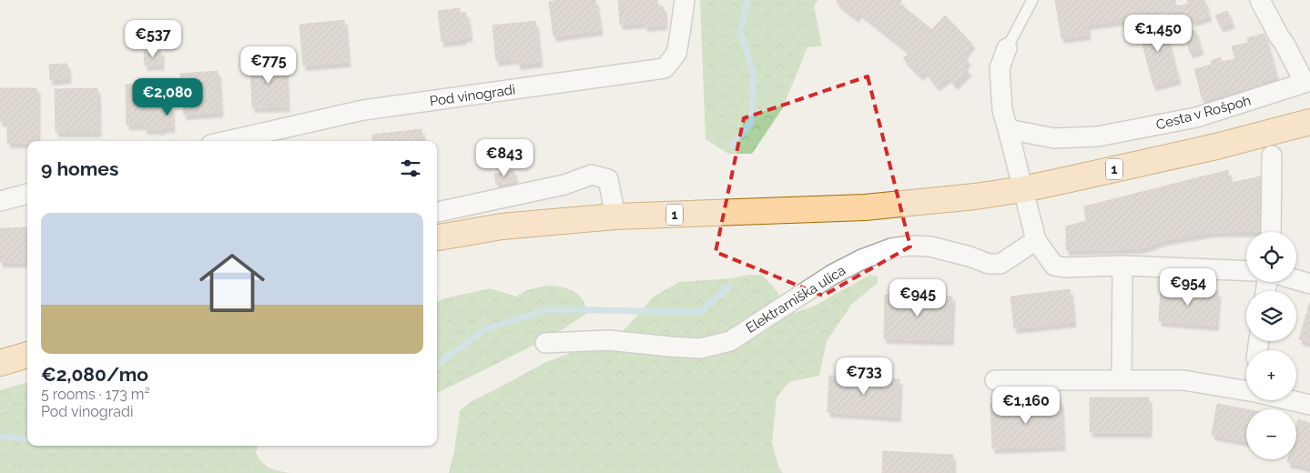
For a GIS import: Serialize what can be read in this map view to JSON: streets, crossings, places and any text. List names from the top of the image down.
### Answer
{
  "streets": {
    "main road": ["1"],
    "street": ["Pod vinogradi", "Cesta v Rošpoh", "Elektrarniška ulica"]
  },
  "page": {
    "price": [
      "€1,450",
      "€537",
      "€775",
      "€2,080",
      "€843",
      "€954",
      "€945",
      "€733",
      "€1,160"
    ],
    "heading": "9 homes",
    "list": [
      {
        "name": "€2,080/mo",
        "note": "5 rooms · 173 m² · Pod vinogradi"
      }
    ],
    "map_buttons": ["+", "−"]
  }
}
